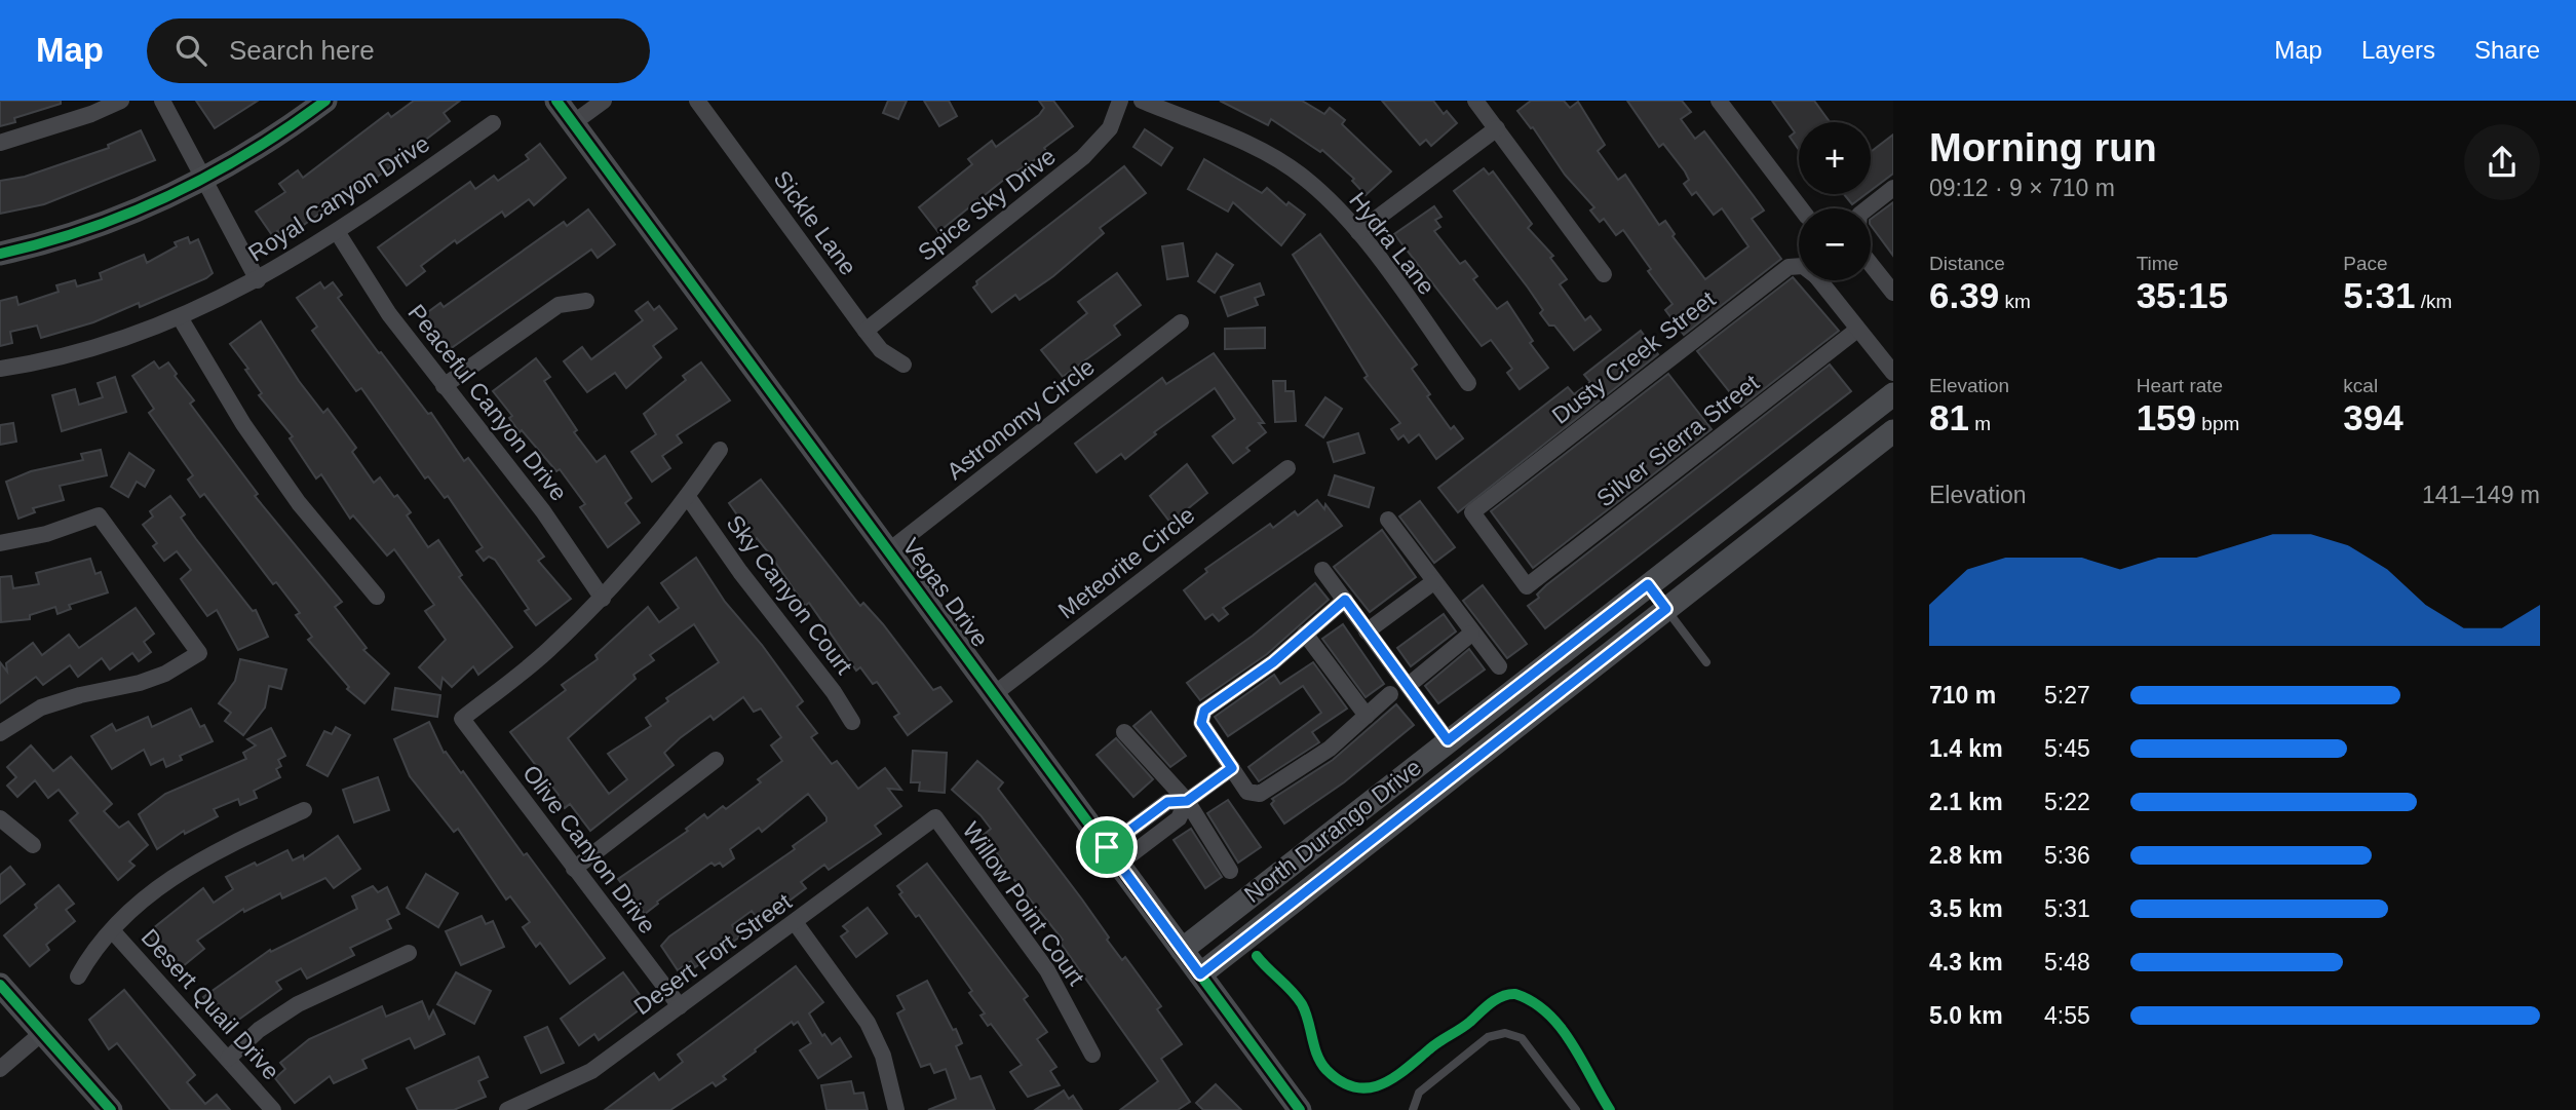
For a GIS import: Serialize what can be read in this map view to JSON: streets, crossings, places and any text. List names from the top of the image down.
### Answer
{
  "streets": {
    "main road": ["Vegas Drive", "North Durango Drive"],
    "street": [
      "Royal Canyon Drive",
      "Spice Sky Drive",
      "Sickle Lane",
      "Hydra Lane",
      "Dusty Creek Street",
      "Peaceful Canyon Drive",
      "Astronomy Circle",
      "Silver Sierra Street",
      "Meteorite Circle",
      "Sky Canyon Court",
      "Olive Canyon Drive",
      "Willow Point Court",
      "Desert Fort Street",
      "Desert Quail Drive"
    ]
  },
  "crossings": [
    ["Royal Canyon Drive", "Peaceful Canyon Drive"],
    ["Spice Sky Drive", "Sickle Lane"],
    ["Dusty Creek Street", "Silver Sierra Street"],
    ["Peaceful Canyon Drive", "Olive Canyon Drive"],
    ["Astronomy Circle", "Vegas Drive"],
    ["Meteorite Circle", "Vegas Drive"],
    ["Vegas Drive", "North Durango Drive"],
    ["Olive Canyon Drive", "Desert Fort Street"],
    ["Willow Point Court", "Desert Fort Street"]
  ],
  "page": {
    "header": "Map",
    "search": "Search here",
    "nav": ["Map", "Layers", "Share"],
    "heading": ["Morning run", "09:12 · 9 × 710 m"],
    "map_buttons": ["+", "−"],
    "stats": [
      ["Distance", "6.39 km"],
      ["Time", "35:15"],
      ["Pace", "5:31 /km"],
      ["Elevation", "81 m"],
      ["Heart rate", "159 bpm"],
      ["kcal", "394"]
    ],
    "chart": ["Elevation", "141–149 m"],
    "list": [
      {
        "name": "710 m",
        "note": "5:27"
      },
      {
        "name": "1.4 km",
        "note": "5:45"
      },
      {
        "name": "2.1 km",
        "note": "5:22"
      },
      {
        "name": "2.8 km",
        "note": "5:36"
      },
      {
        "name": "3.5 km",
        "note": "5:31"
      },
      {
        "name": "4.3 km",
        "note": "5:48"
      },
      {
        "name": "5.0 km",
        "note": "4:55"
      }
    ]
  }
}
